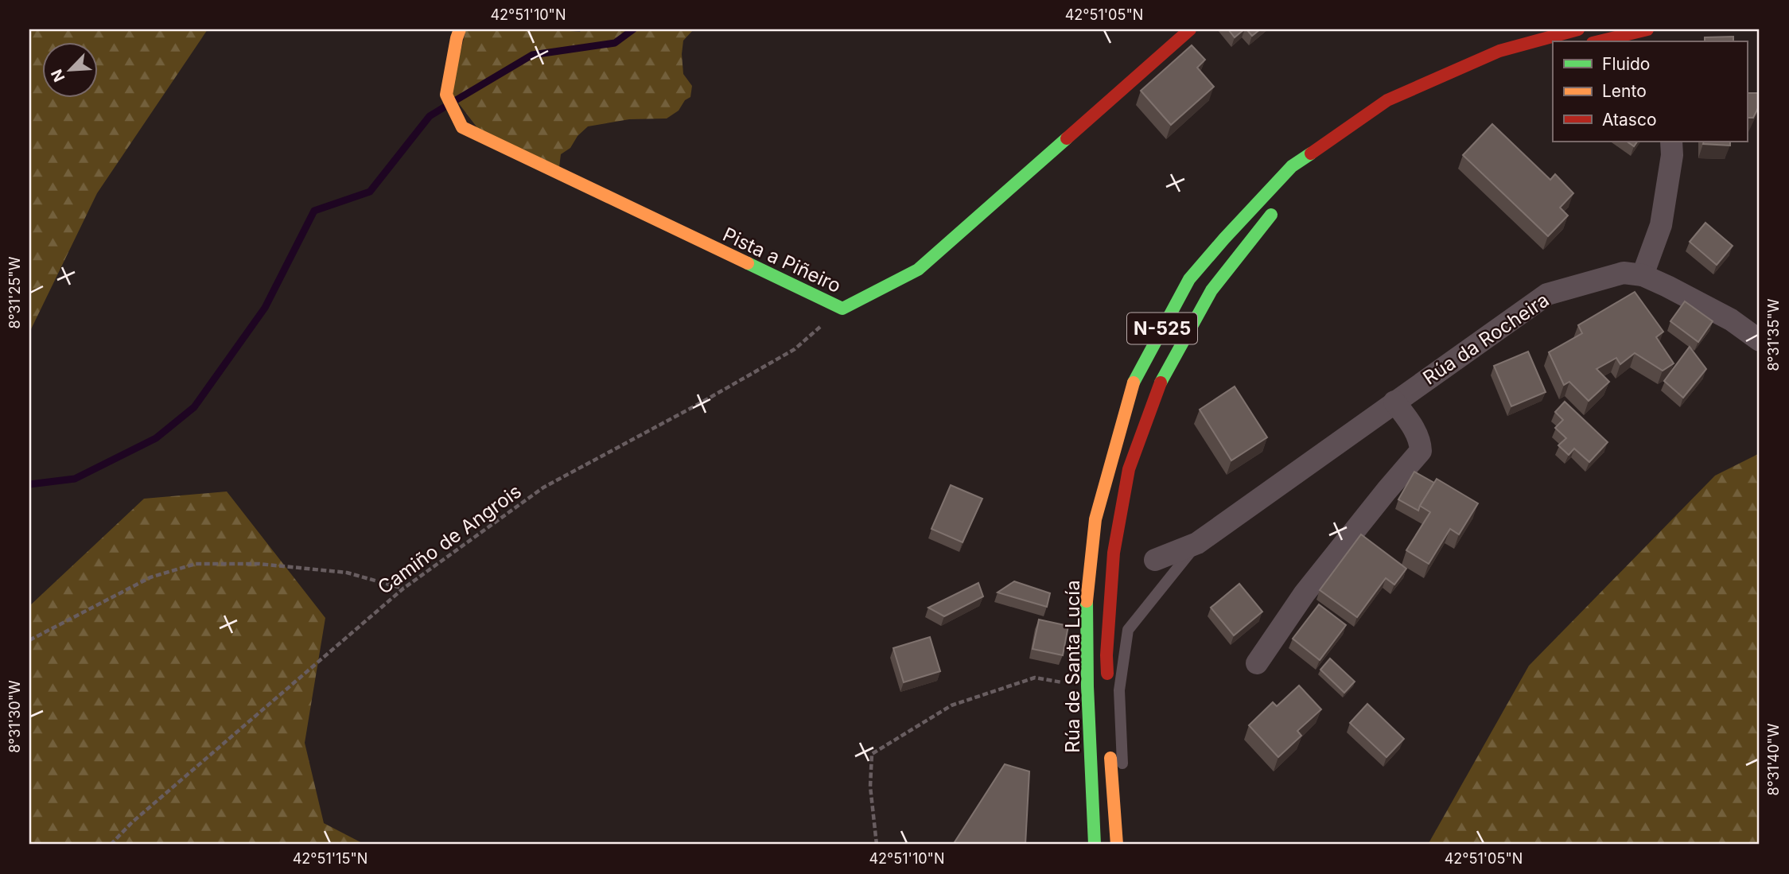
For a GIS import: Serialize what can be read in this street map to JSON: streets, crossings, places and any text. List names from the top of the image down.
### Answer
{
  "streets": {
    "main road": ["Pista a Piñeiro", "N-525", "Rúa de Santa Lucía"],
    "street": ["Rúa da Rocheira"],
    "path": ["Camiño de Angrois"]
  },
  "crossings": [
    ["Pista a Piñeiro", "Camiño de Angrois"]
  ],
  "legend": ["Fluido", "Lento", "Atasco"],
  "north": "bottom left",
  "coordinates": [
    "42°51'10\"N",
    "42°51'05\"N",
    "8°31'25\"W",
    "8°31'35\"W",
    "8°31'30\"W",
    "8°31'40\"W",
    "42°51'15\"N"
  ]
}
